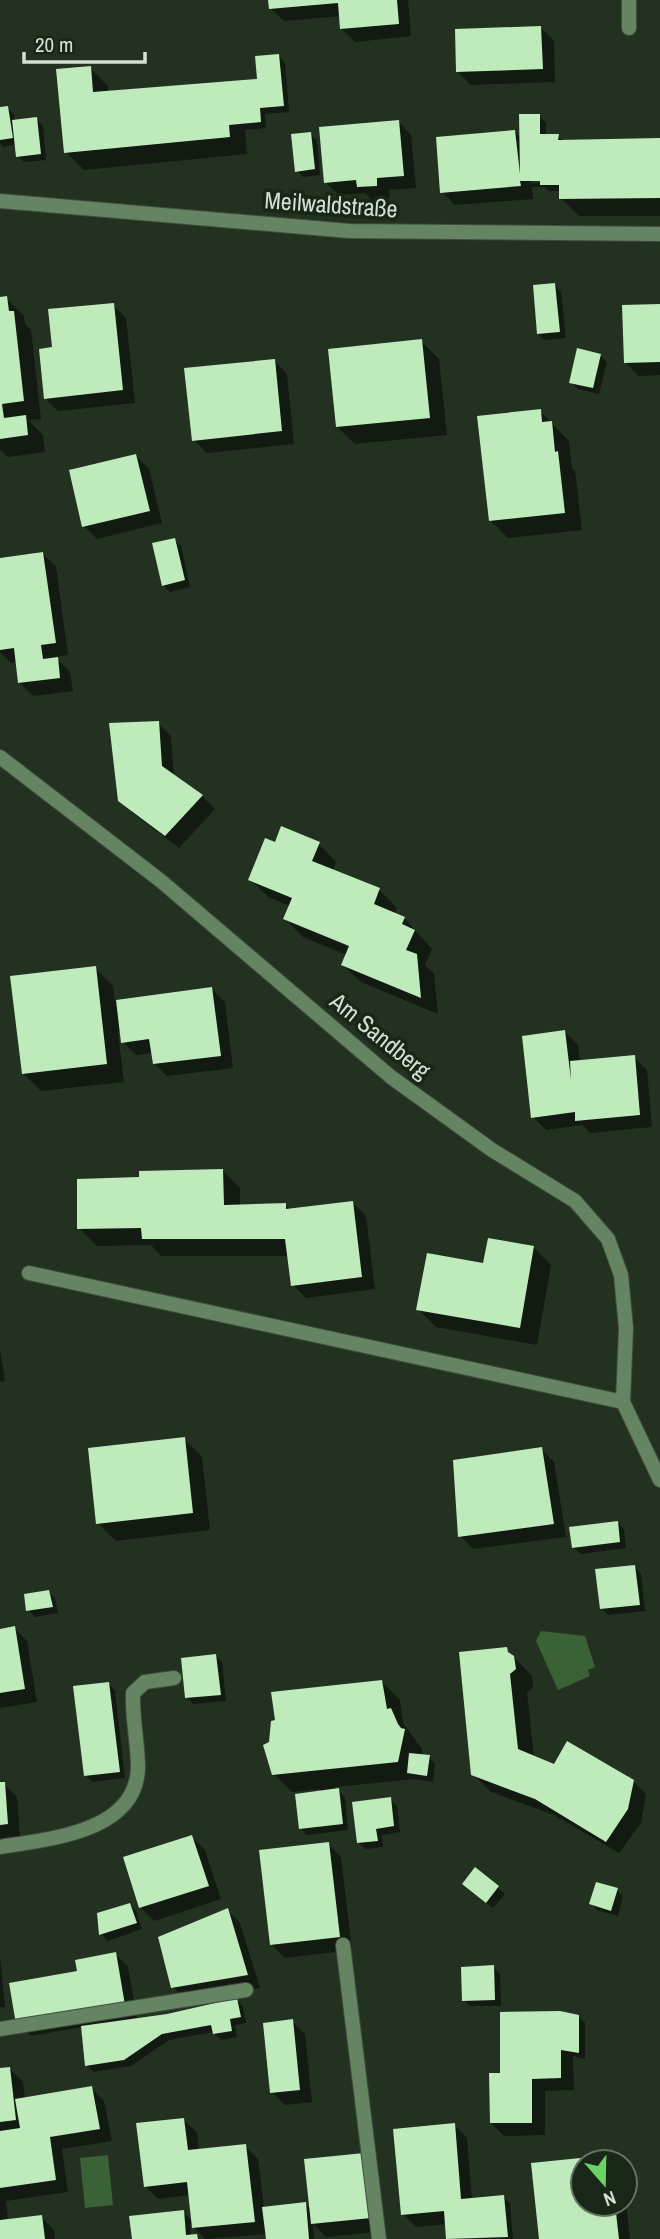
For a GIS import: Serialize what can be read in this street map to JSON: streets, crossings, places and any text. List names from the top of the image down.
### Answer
{
  "streets": {
    "street": ["Meilwaldstraße", "Am Sandberg"]
  },
  "scale_bar": "20 m",
  "north": "bottom"
}
